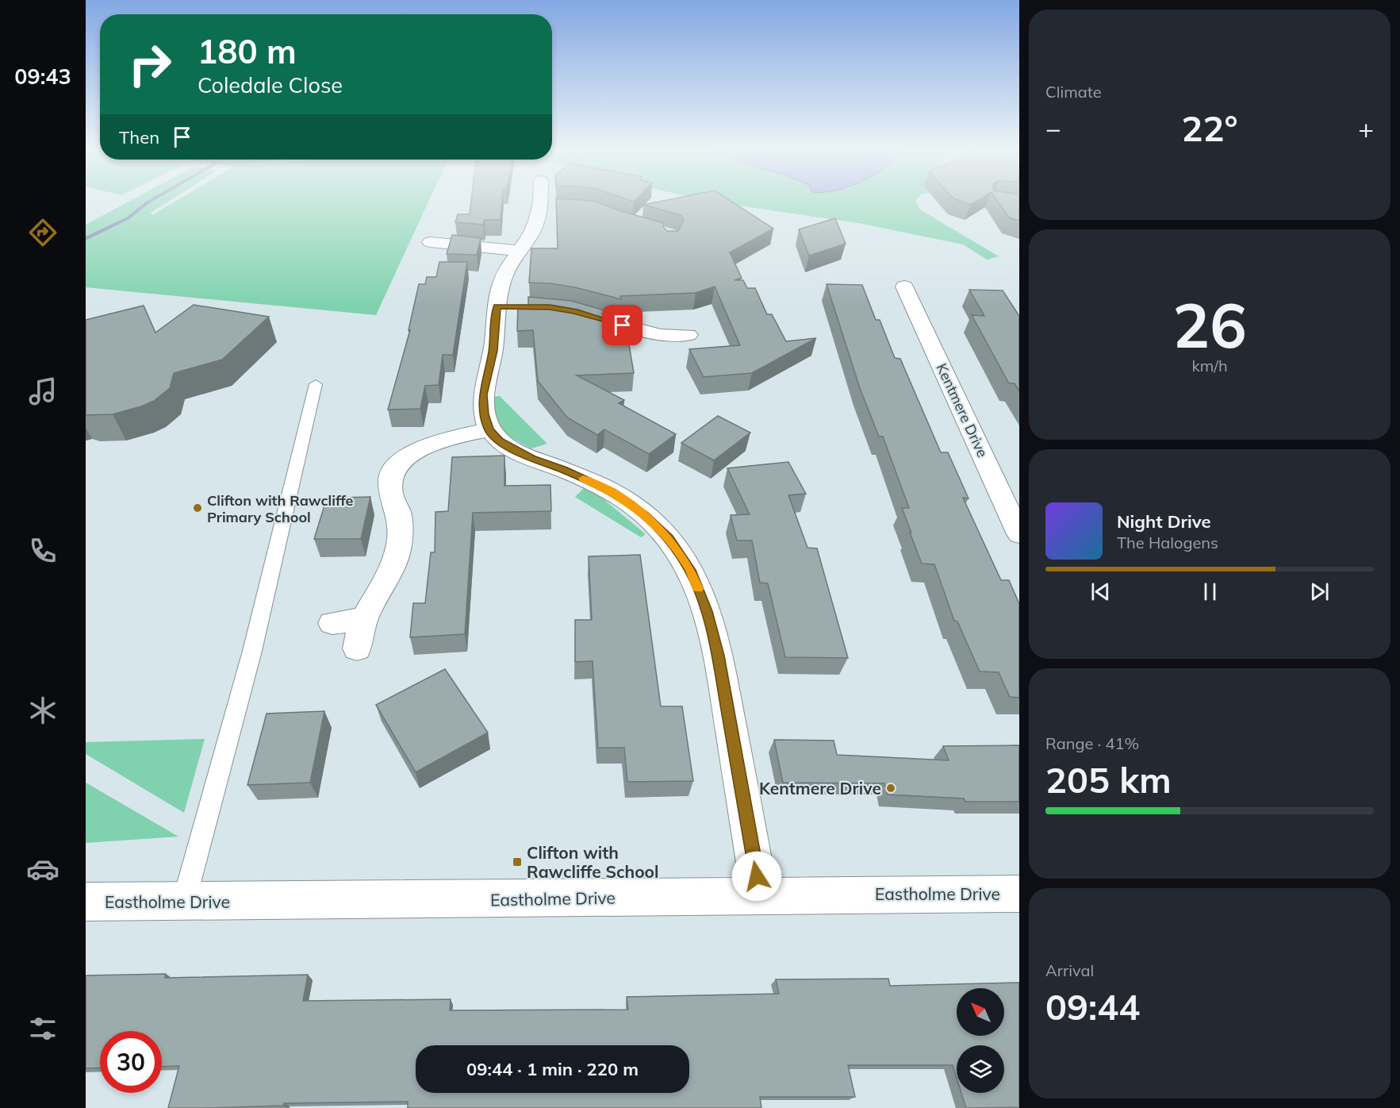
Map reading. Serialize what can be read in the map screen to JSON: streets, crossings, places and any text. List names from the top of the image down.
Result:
{
  "streets": {
    "street": ["Kentmere Drive", "Eastholme Drive"]
  },
  "places": {
    "other": ["Clifton with Rawcliffe Primary School", "Kentmere Drive"],
    "transit": ["Clifton with Rawcliffe School"]
  },
  "north": "top left",
  "page": {
    "tabs": "09:43",
    "tile": [
      "Climate",
      ["26", "km/h"],
      ["Range · 41%", "205 km"],
      ["Arrival", "09:44"]
    ],
    "turn": ["180 m", "Coledale Close"],
    "heat": ["−", "22°", "+"],
    "then": "Then",
    "song": ["Night Drive", "The Halogens"],
    "limit": "30",
    "trip": "09:44 · 1 min · 220 m"
  }
}
